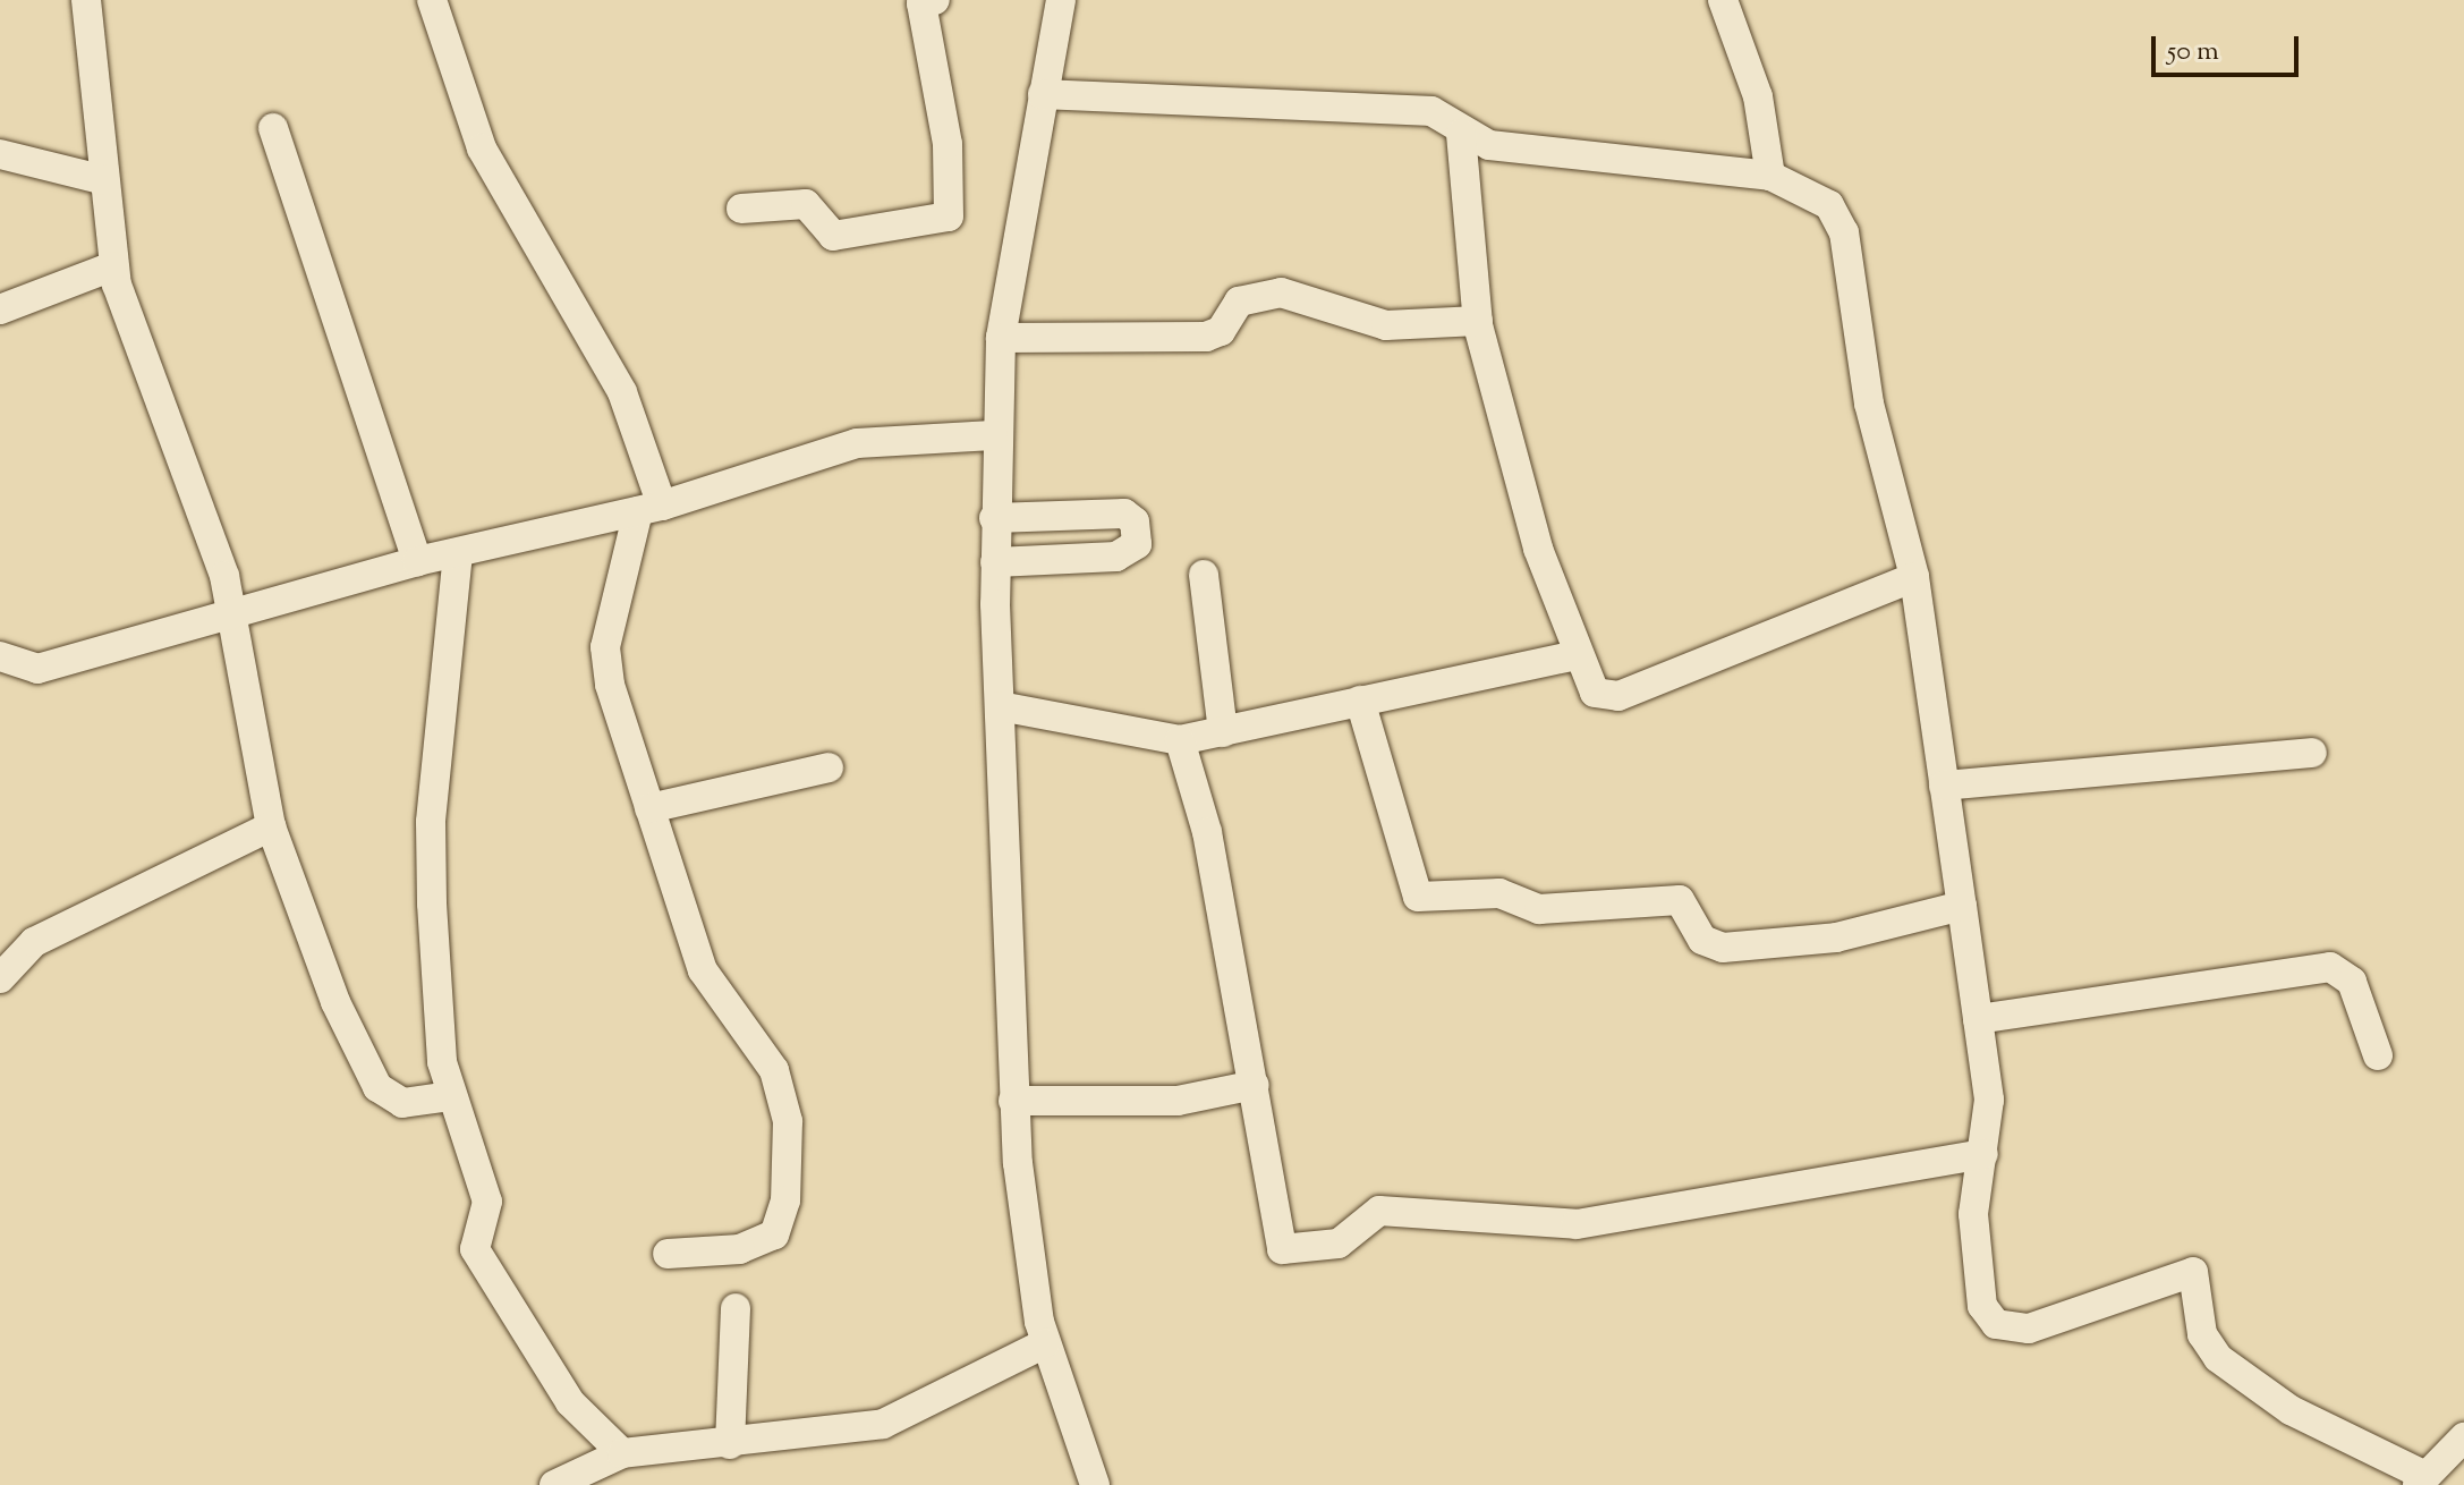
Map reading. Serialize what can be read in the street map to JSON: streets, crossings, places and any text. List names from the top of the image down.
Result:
{
  "scale_bar": "50 m"
}
